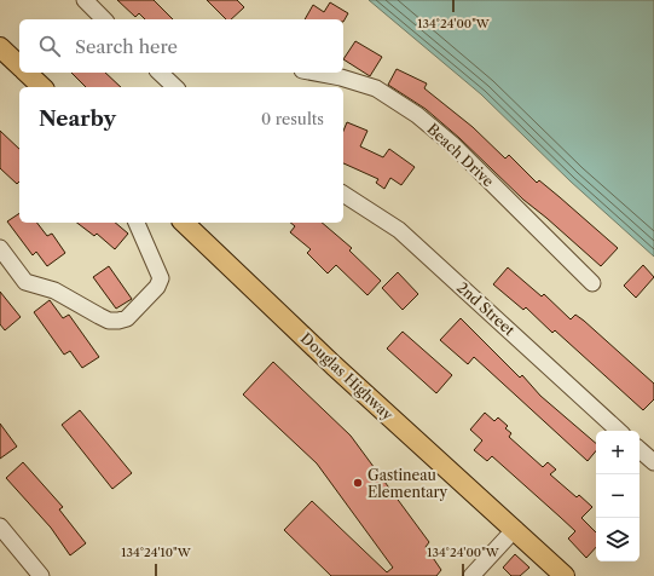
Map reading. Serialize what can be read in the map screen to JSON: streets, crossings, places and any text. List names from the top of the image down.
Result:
{
  "streets": {
    "main road": ["Douglas Highway"],
    "street": ["Beach Drive", "2nd Street"]
  },
  "places": ["Gastineau Elementary"],
  "page": {
    "search": "Search here",
    "heading": ["Nearby", "0 results"],
    "map_buttons": ["+", "−"]
  },
  "coordinates": ["134°24'00\"W", "134°24'10\"W"]
}
